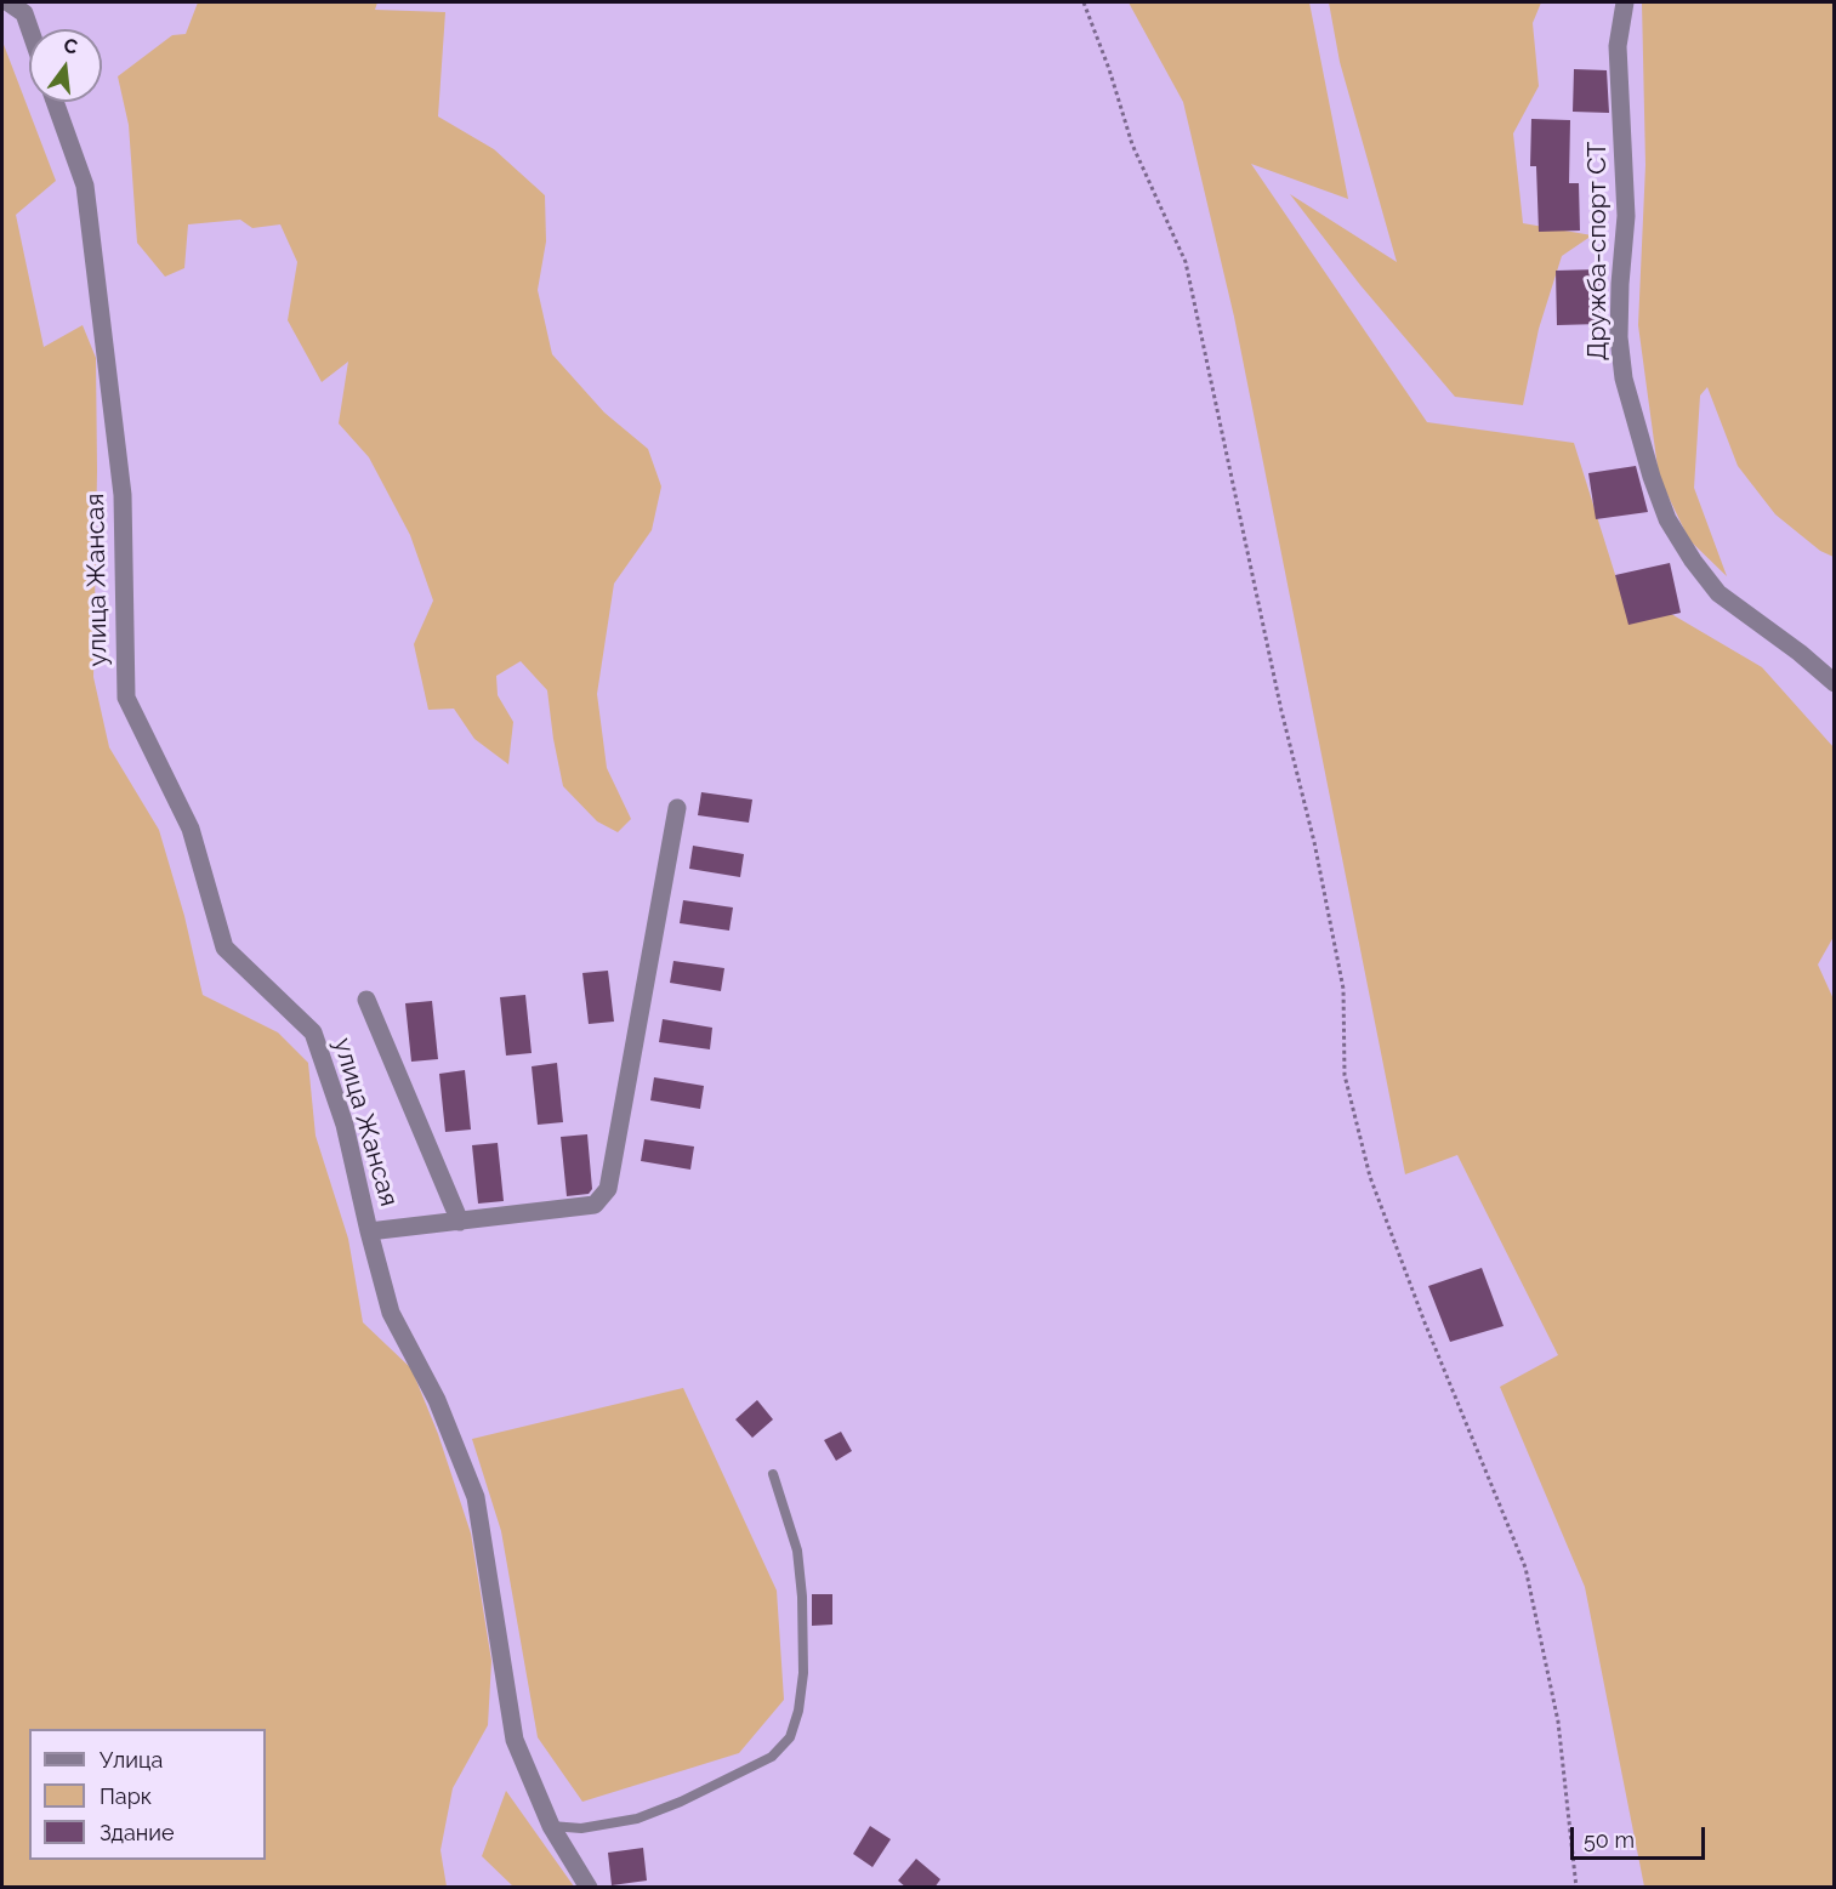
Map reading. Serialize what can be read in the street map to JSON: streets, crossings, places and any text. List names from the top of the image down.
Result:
{
  "streets": {
    "street": ["Дружба-спорт СТ", "улица Жансая"]
  },
  "legend": ["Улица", "Парк", "Здание"],
  "scale_bar": "50 m",
  "north": "top"
}
